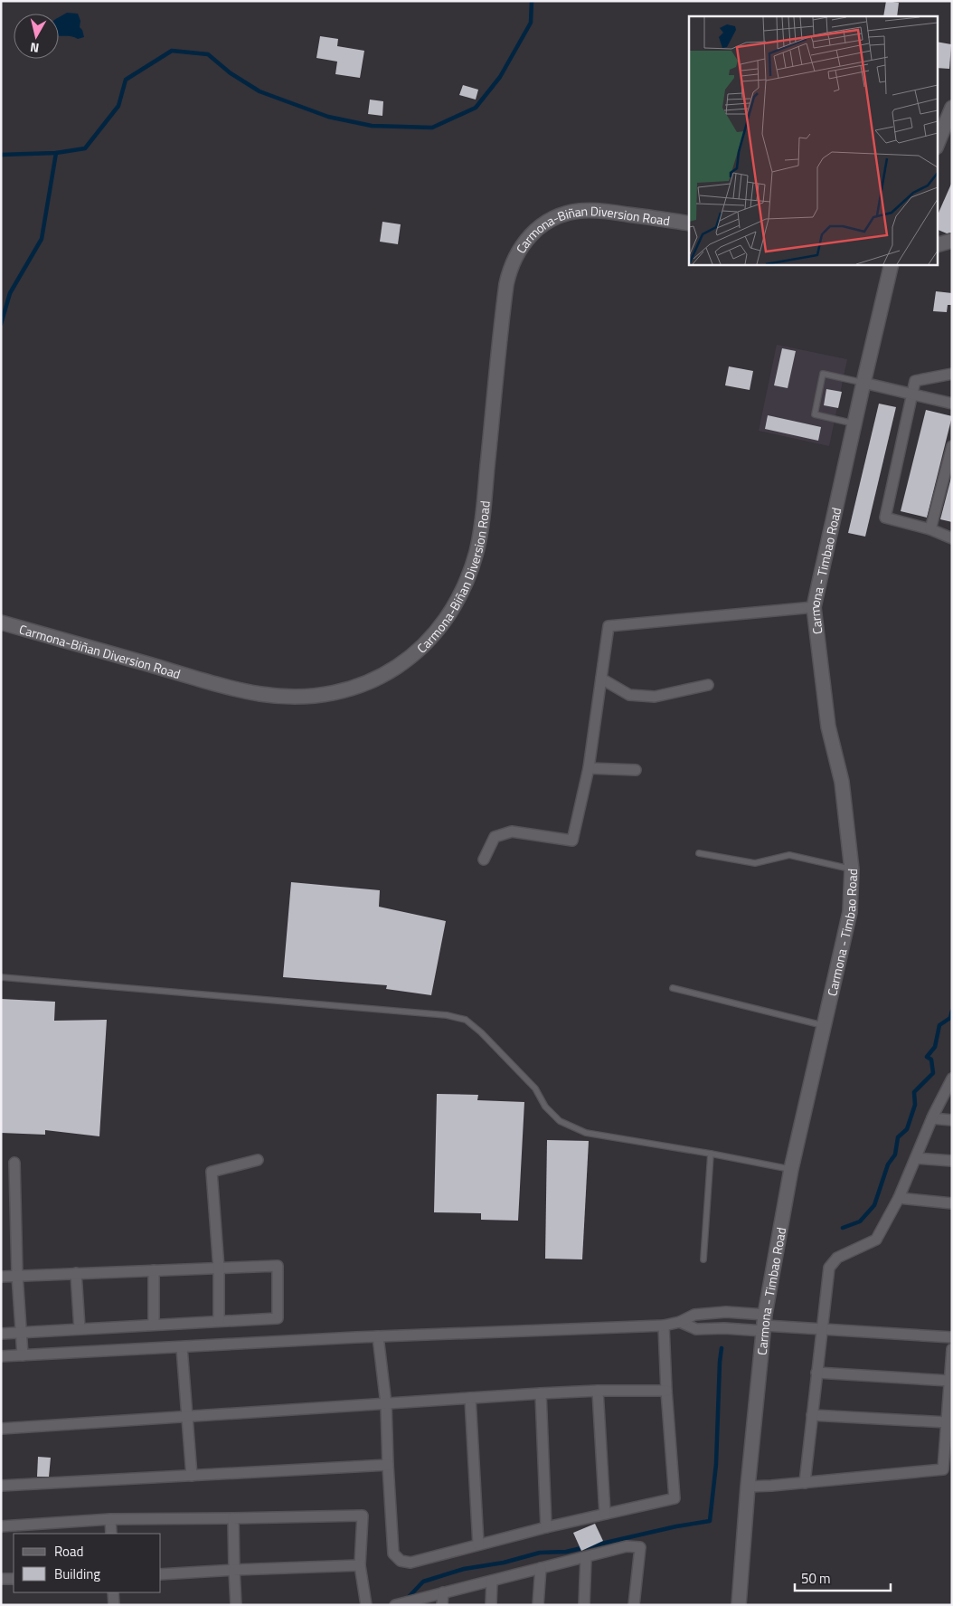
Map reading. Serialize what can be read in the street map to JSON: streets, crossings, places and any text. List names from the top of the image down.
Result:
{
  "streets": {
    "main road": ["Carmona-Biñan Diversion Road", "Carmona - Timbao Road"]
  },
  "legend": ["Road", "Building"],
  "scale_bar": "50 m",
  "north": "bottom"
}
